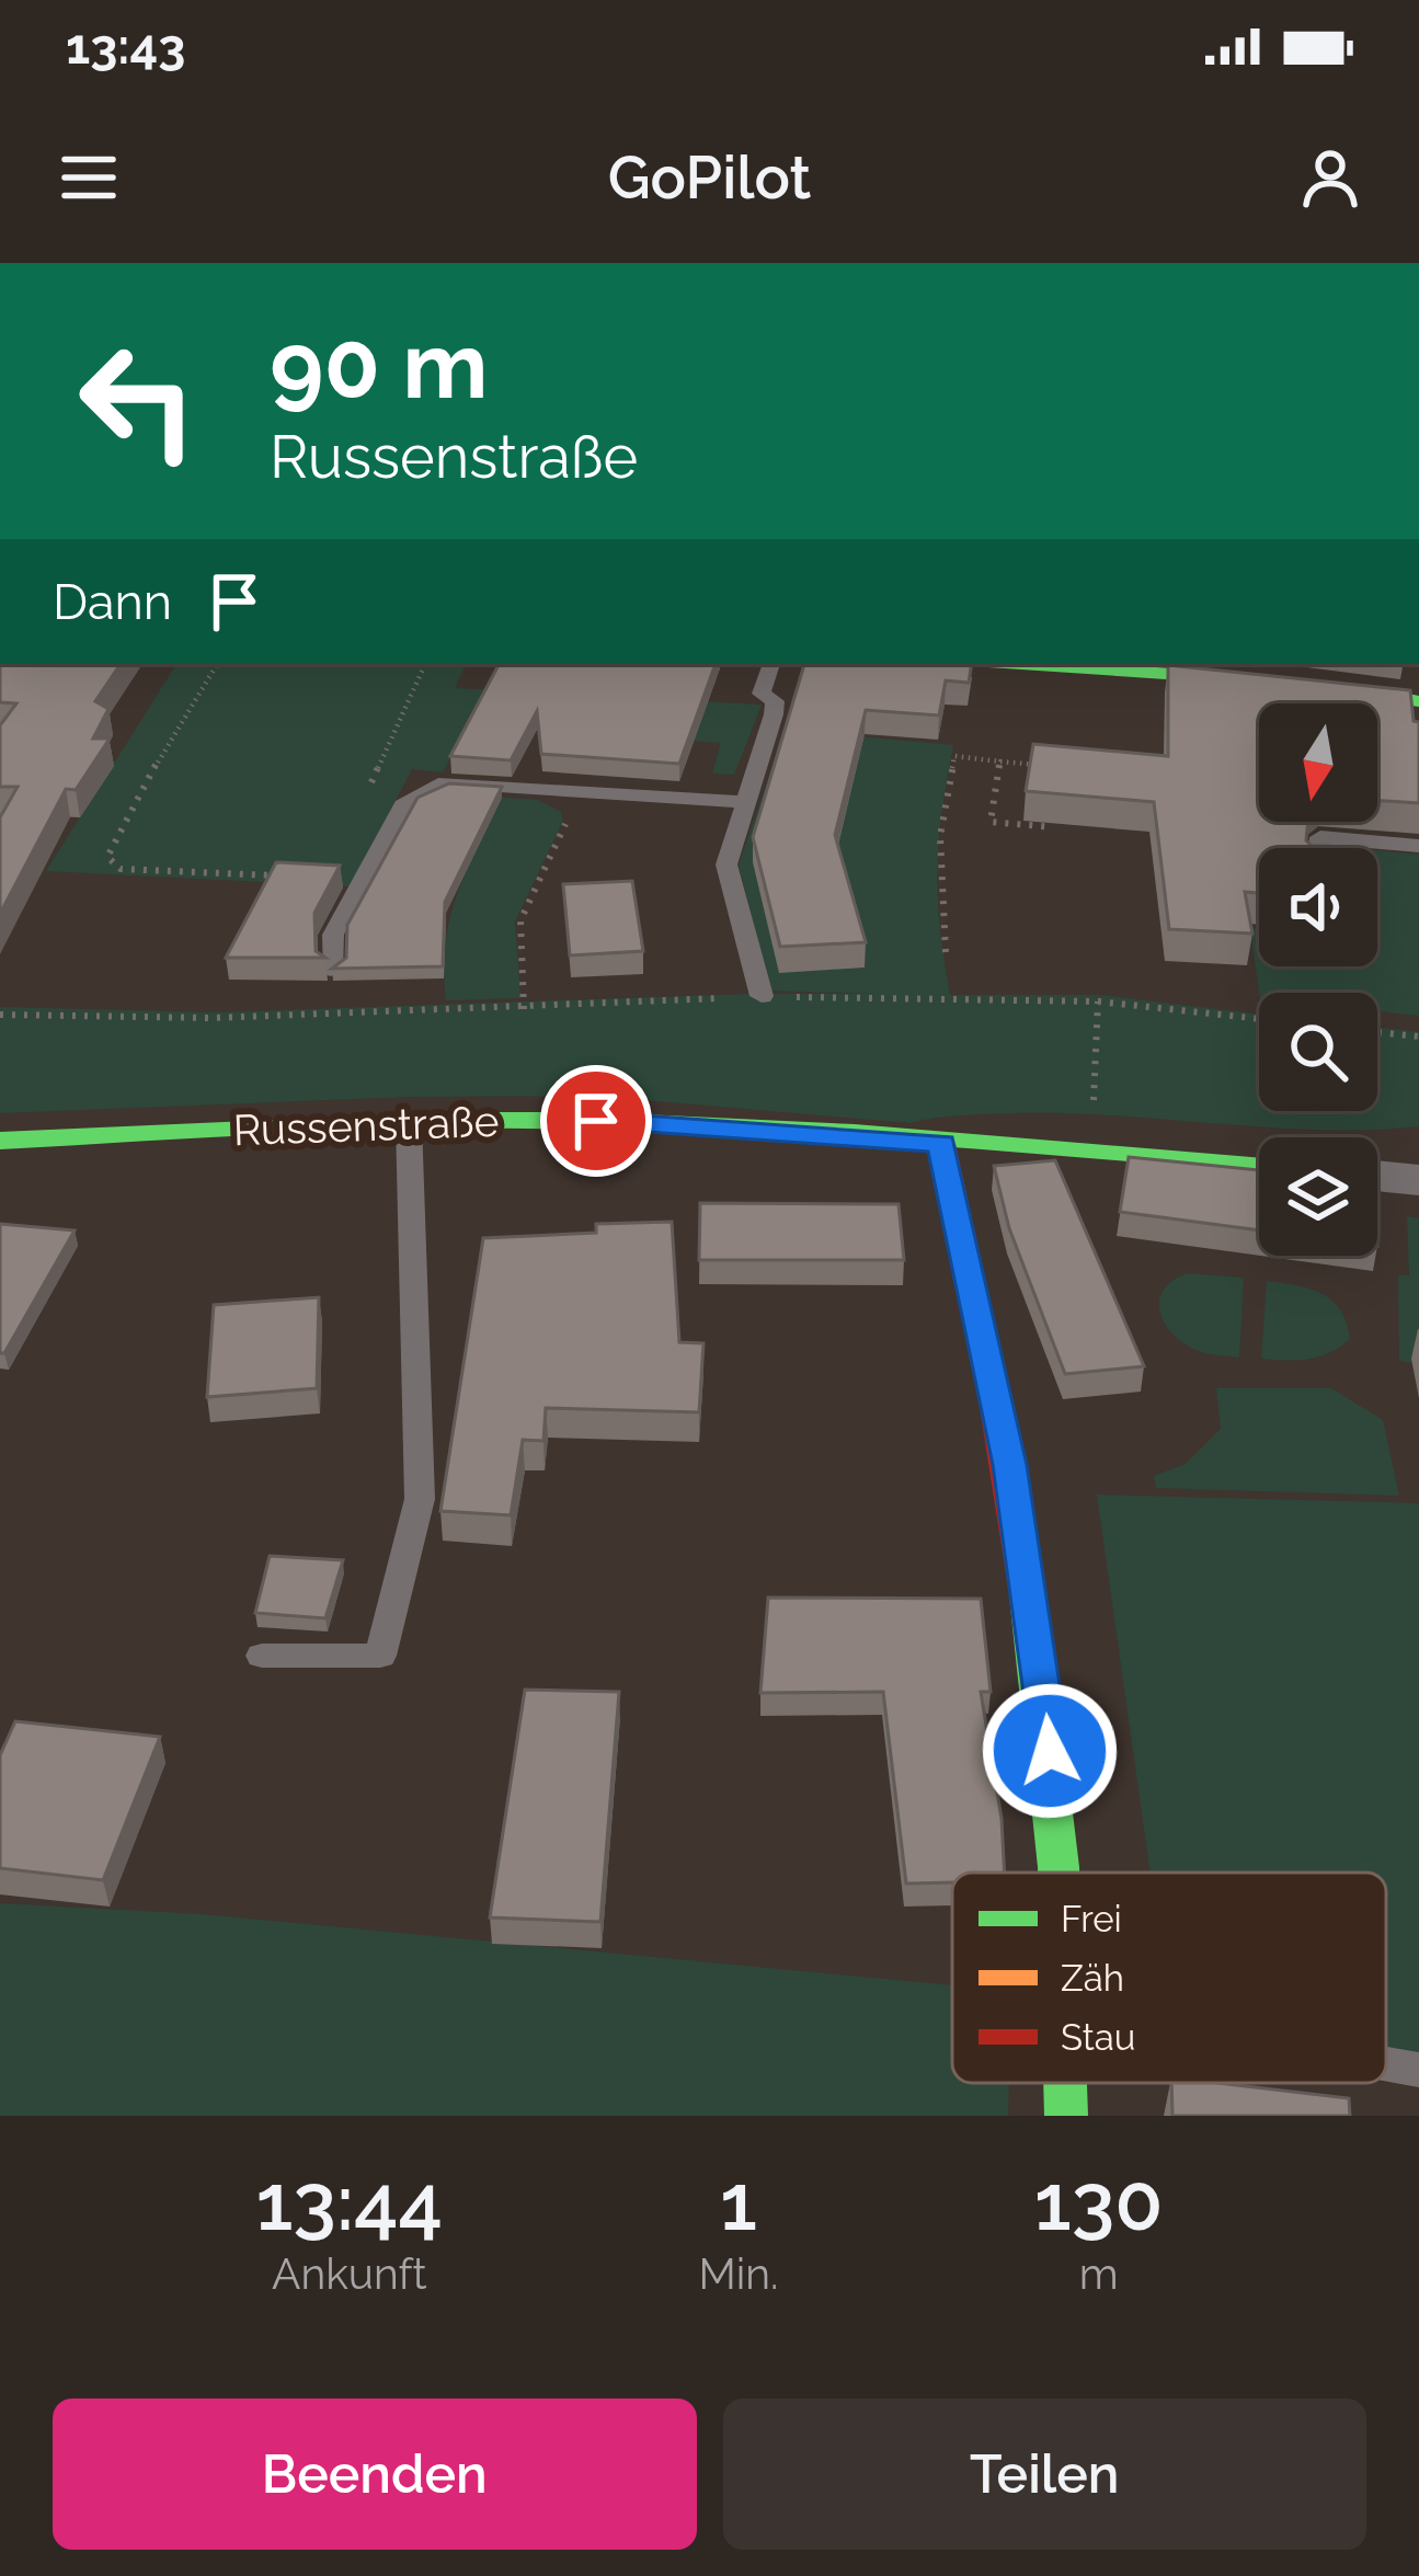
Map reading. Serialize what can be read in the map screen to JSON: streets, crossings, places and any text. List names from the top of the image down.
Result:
{
  "streets": {
    "street": ["Russenstraße"]
  },
  "legend": ["Frei", "Zäh", "Stau"],
  "north": "bottom",
  "page": {
    "status": "13:43",
    "header": "GoPilot",
    "turn": ["90 m", "Russenstraße"],
    "then": "Dann",
    "eta": [
      "13:44",
      "Ankunft",
      "1",
      "Min.",
      "130",
      "m"
    ],
    "buttons": ["Beenden", "Teilen"]
  }
}
